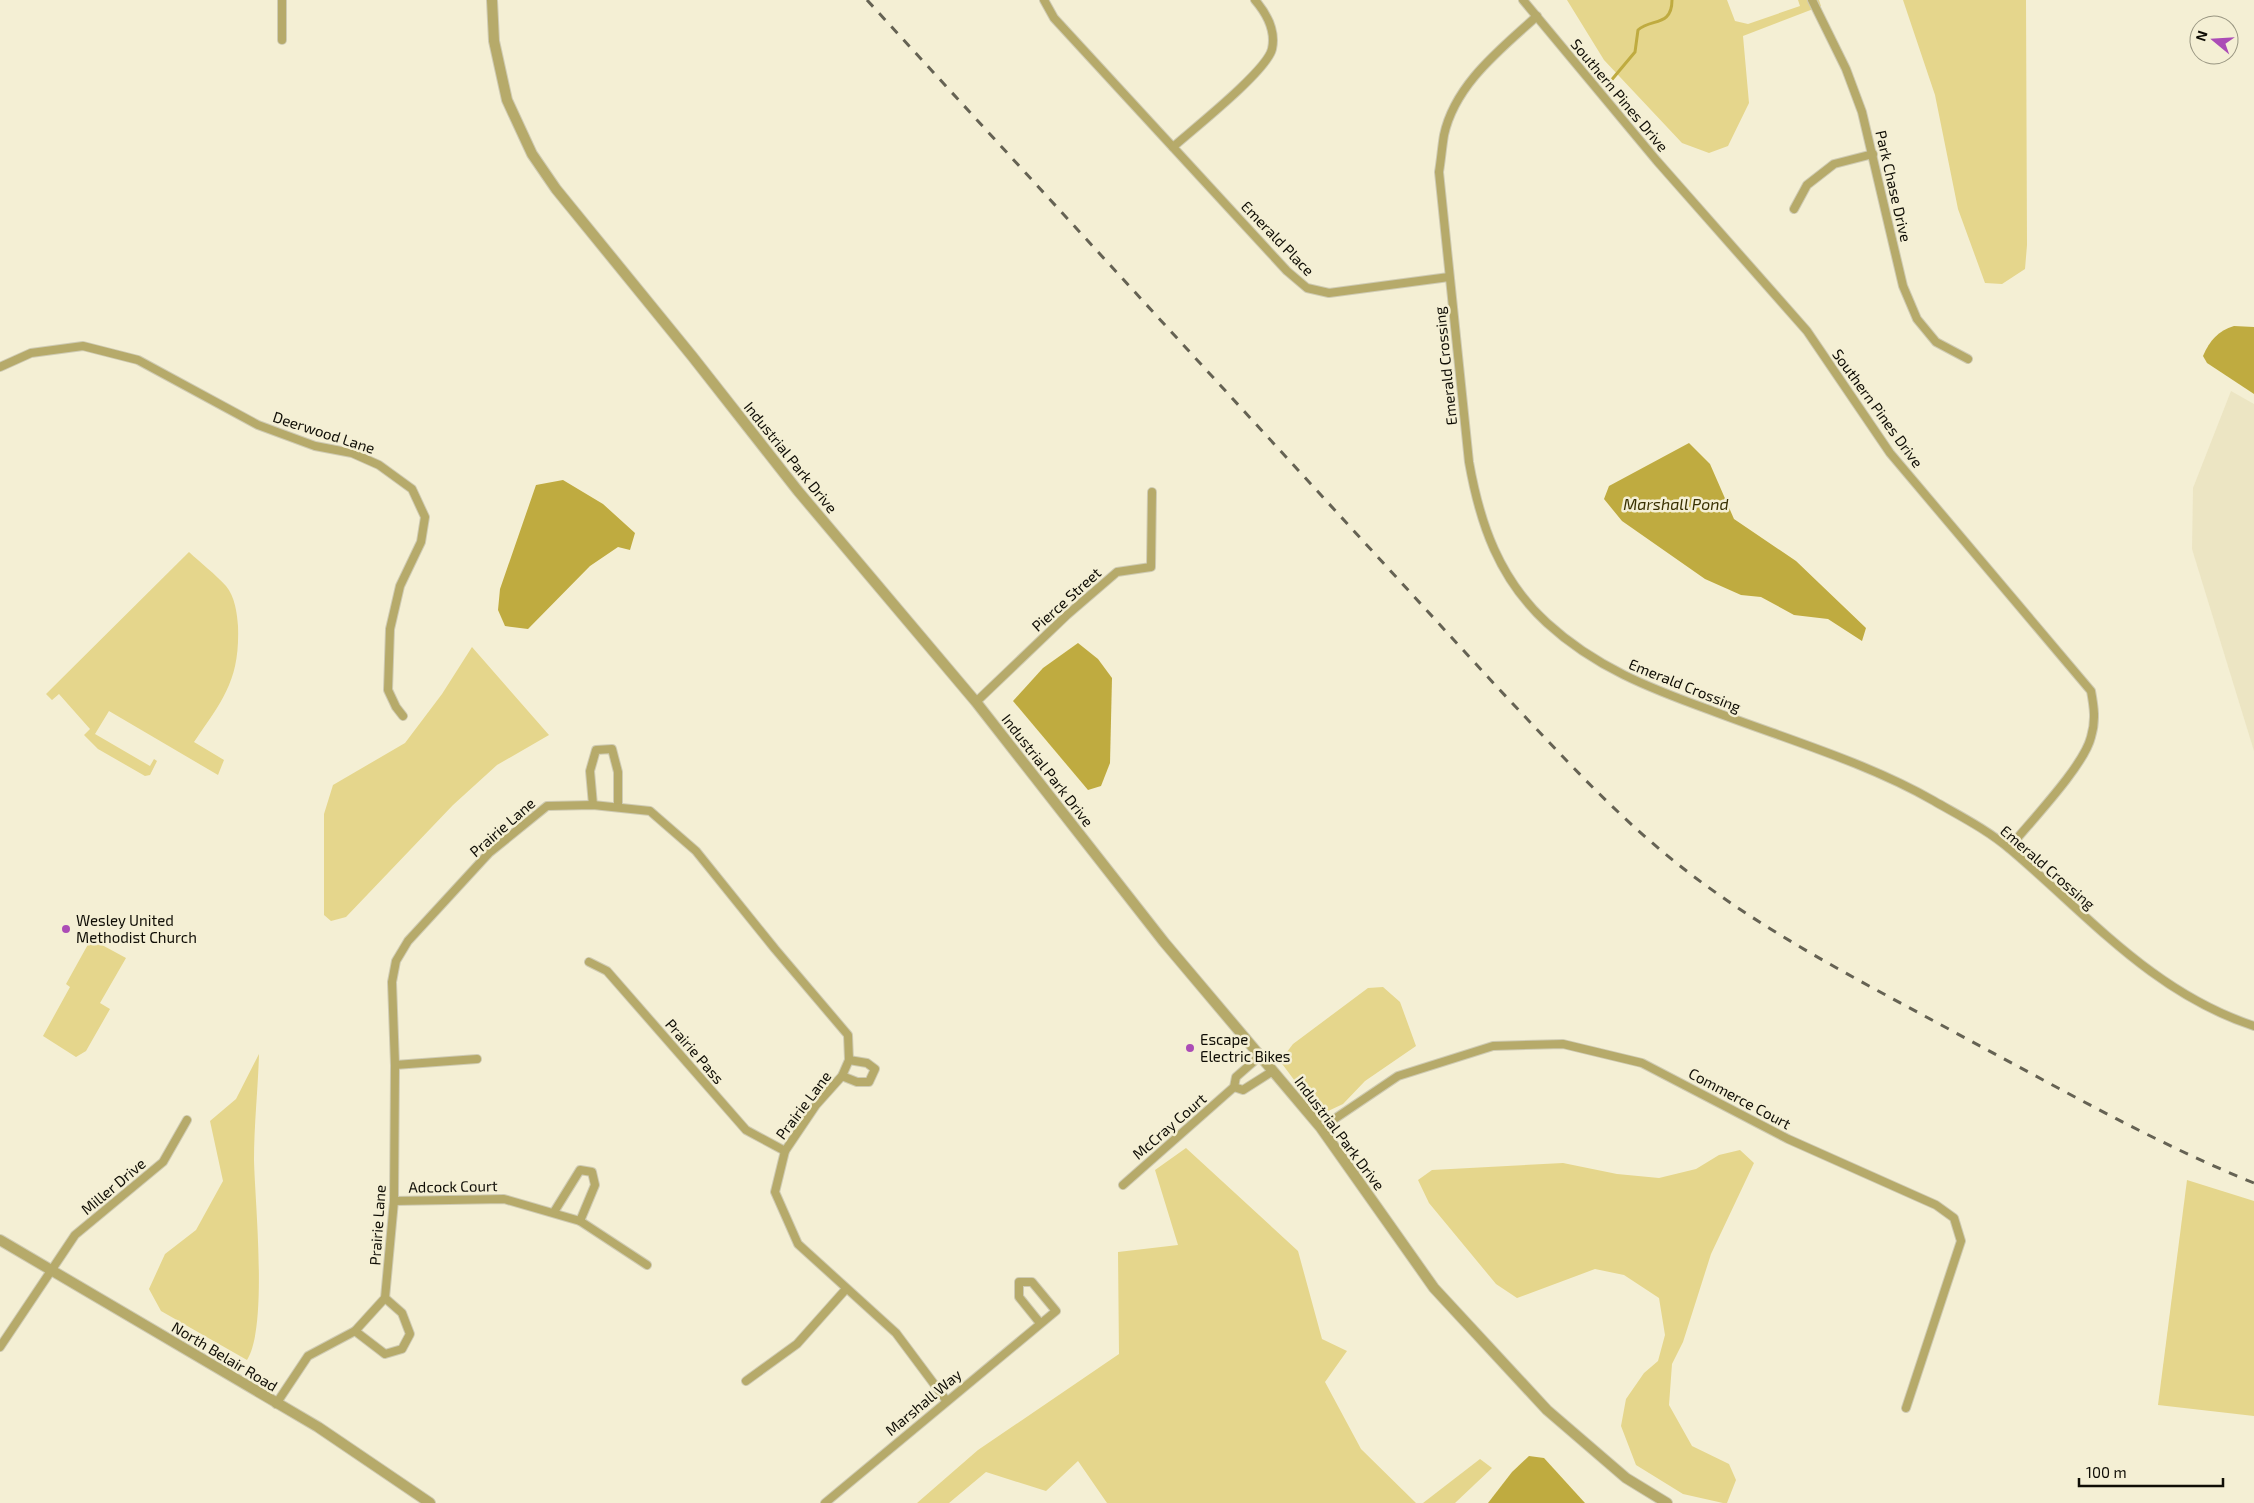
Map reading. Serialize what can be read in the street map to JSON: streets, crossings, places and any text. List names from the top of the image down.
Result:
{
  "streets": {
    "street": [
      "Southern Pines Drive",
      "Park Chase Drive",
      "Emerald Place",
      "Emerald Crossing",
      "Deerwood Lane",
      "Industrial Park Drive",
      "Pierce Street",
      "Prairie Lane",
      "Prairie Pass",
      "Commerce Court",
      "McCray Court",
      "Miller Drive",
      "Adcock Court",
      "North Belair Road",
      "Marshall Way"
    ]
  },
  "crossings": [
    ["Southern Pines Drive", "Emerald Crossing"],
    ["Emerald Place", "Emerald Crossing"],
    ["Industrial Park Drive", "Pierce Street"],
    ["Industrial Park Drive", "Commerce Court"],
    ["Industrial Park Drive", "McCray Court"],
    ["Prairie Lane", "Prairie Pass"],
    ["Prairie Lane", "Adcock Court"],
    ["Prairie Lane", "Marshall Way"],
    ["Miller Drive", "North Belair Road"]
  ],
  "water": ["Marshall Pond"],
  "places": ["Wesley United Methodist Church", "Escape Electric Bikes"],
  "scale_bar": "100 m",
  "north": "left"
}
